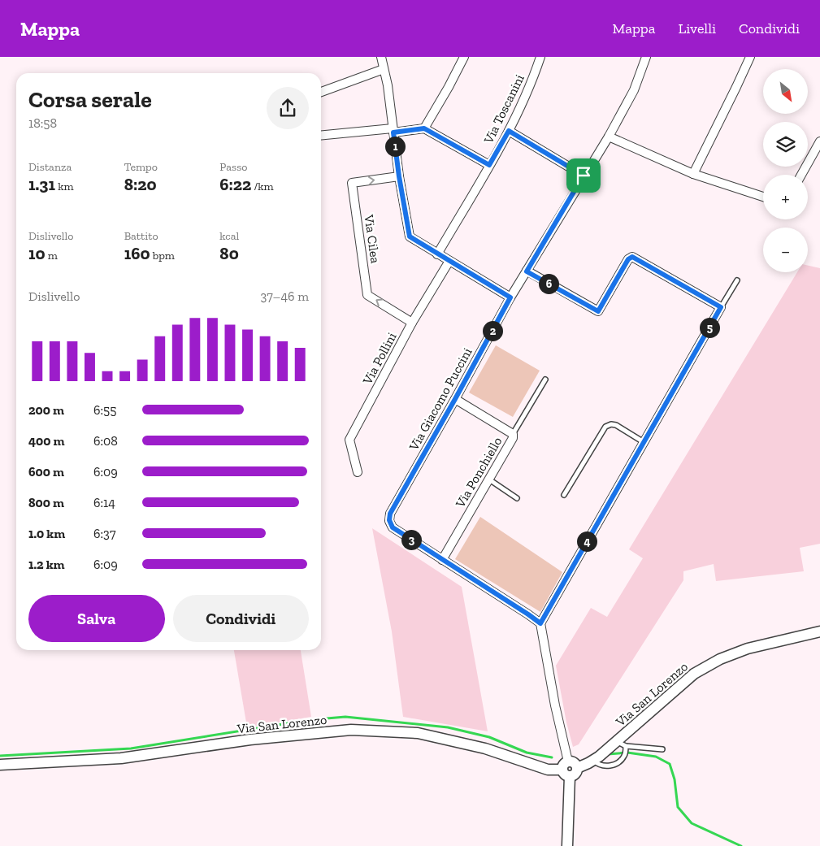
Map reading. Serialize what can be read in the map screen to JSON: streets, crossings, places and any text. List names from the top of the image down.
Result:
{
  "streets": {
    "street": [
      "Via Toscanini",
      "Via Cilea",
      "Via Pollini",
      "Via Giacomo Puccini",
      "Via Ponchiello",
      "Via San Lorenzo"
    ]
  },
  "crossings": [
    ["Via Cilea", "Via Pollini"],
    ["Via Giacomo Puccini", "Via Ponchiello"]
  ],
  "north": "bottom right",
  "page": {
    "header": "Mappa",
    "nav": ["Mappa", "Livelli", "Condividi"],
    "map_buttons": ["+", "−"],
    "heading": ["Corsa serale", "18:58"],
    "pins": [
      "1",
      "6",
      "5",
      "2",
      "3",
      "4"
    ],
    "stats": [
      ["Distanza", "1.31 km"],
      ["Tempo", "8:20"],
      ["Passo", "6:22 /km"],
      ["Dislivello", "10 m"],
      ["Battito", "160 bpm"],
      ["kcal", "80"]
    ],
    "chart": ["Dislivello", "37–46 m"],
    "list": [
      {
        "name": "200 m",
        "note": "6:55"
      },
      {
        "name": "400 m",
        "note": "6:08"
      },
      {
        "name": "600 m",
        "note": "6:09"
      },
      {
        "name": "800 m",
        "note": "6:14"
      },
      {
        "name": "1.0 km",
        "note": "6:37"
      },
      {
        "name": "1.2 km",
        "note": "6:09"
      }
    ],
    "buttons": ["Salva", "Condividi"]
  }
}
